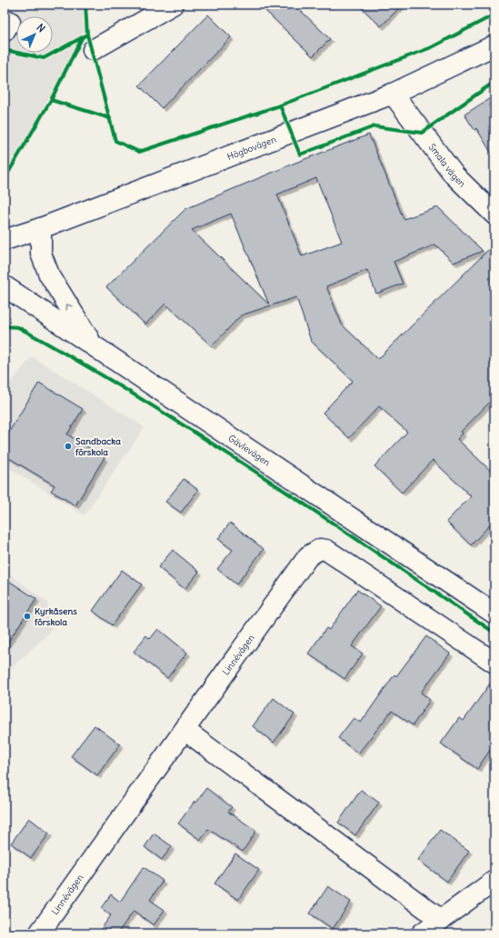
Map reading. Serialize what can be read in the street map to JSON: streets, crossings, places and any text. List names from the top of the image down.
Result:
{
  "streets": {
    "main road": [
      "Högbovägen",
      "Smala vägen",
      "Gävlevägen",
      "Linnévägen"
    ]
  },
  "crossings": [
    ["Högbovägen", "Smala vägen"]
  ],
  "places": ["Sandbacka förskola", "Kyrkåsens förskola"],
  "north": "top right"
}
